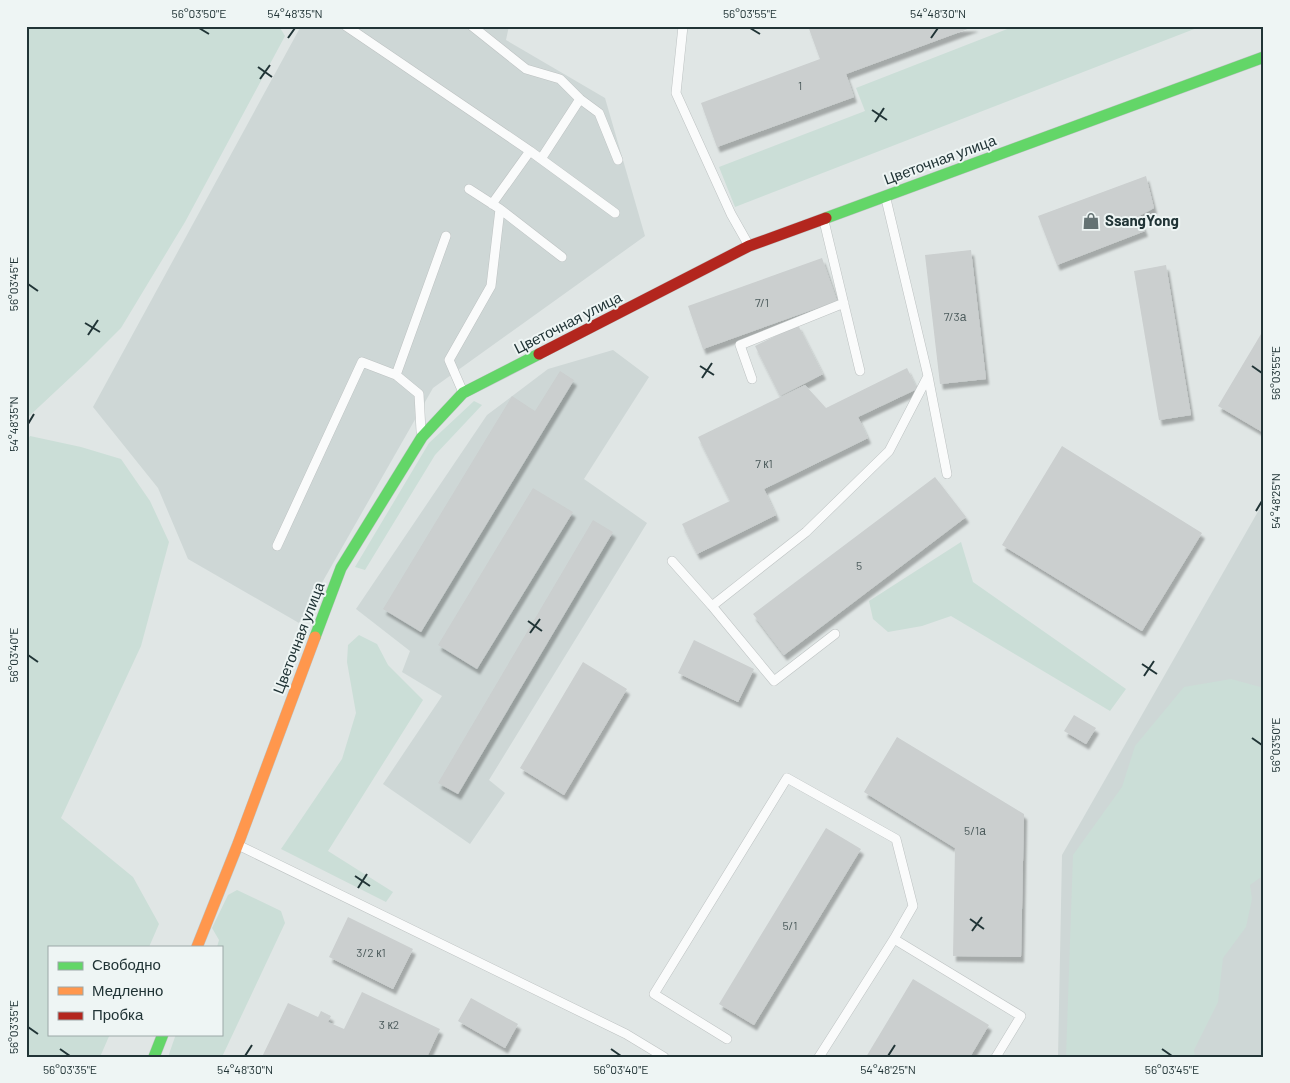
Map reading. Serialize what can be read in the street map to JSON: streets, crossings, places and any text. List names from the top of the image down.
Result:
{
  "streets": {
    "street": ["Цветочная улица"]
  },
  "places": {
    "shop": ["SsangYong"]
  },
  "house_numbers": [
    "1",
    "7/1",
    "7/3а",
    "7 к1",
    "5",
    "5/1а",
    "5/1",
    "3/2 к1",
    "3 к2"
  ],
  "legend": ["Свободно", "Медленно", "Пробка"],
  "coordinates": [
    "56°03'50\"E",
    "54°48'35\"N",
    "56°03'55\"E",
    "54°48'30\"N",
    "56°03'45\"E",
    "54°48'25\"N",
    "56°03'40\"E",
    "56°03'35\"E"
  ]
}
